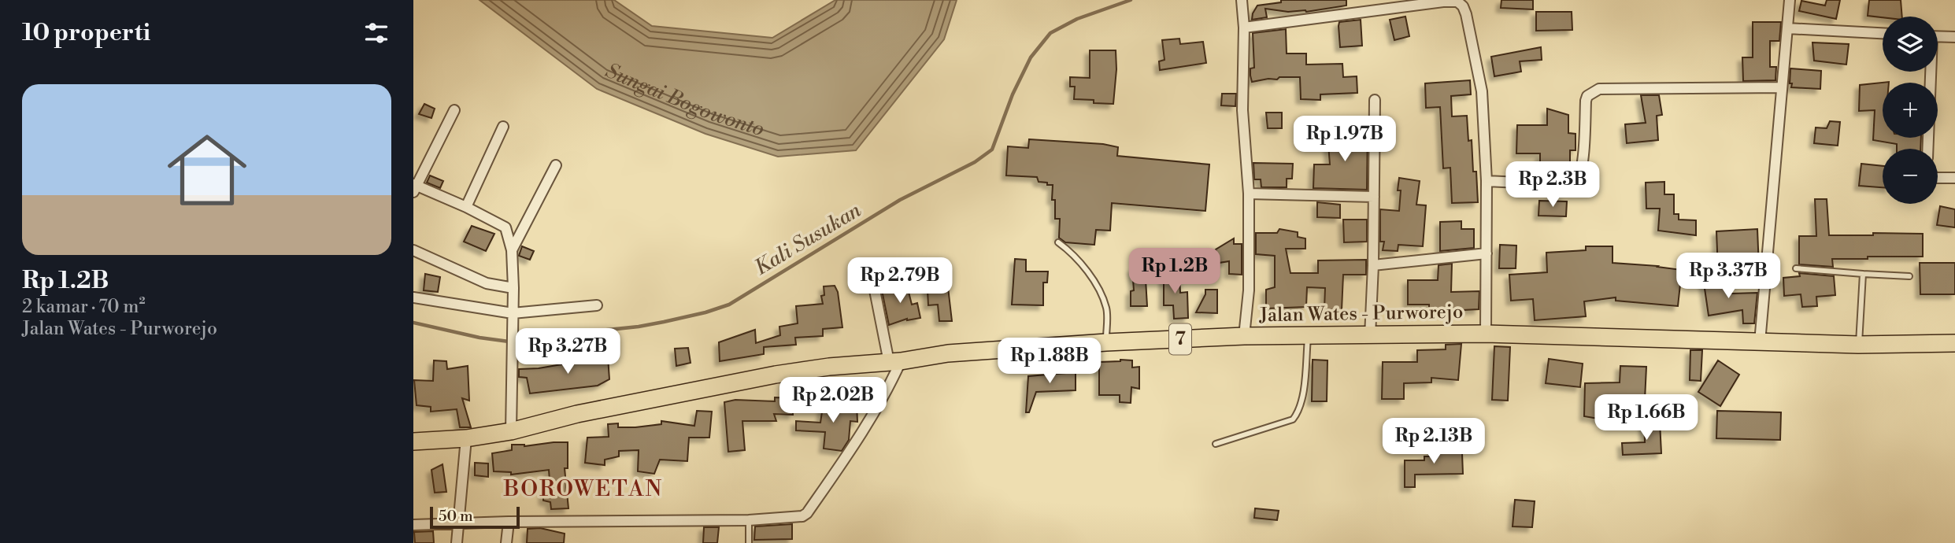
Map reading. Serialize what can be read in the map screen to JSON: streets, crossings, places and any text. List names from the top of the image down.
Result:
{
  "streets": {
    "highway": ["Jalan Wates - Purworejo", "7"]
  },
  "districts": ["BOROWETAN"],
  "water": ["Sungai Bogowonto", "Kali Susukan"],
  "scale_bar": "50 m",
  "page": {
    "heading": "10 properti",
    "map_buttons": ["+", "−"],
    "list": [
      {
        "name": "Rp 1.2B",
        "note": "2 kamar · 70 m² · Jalan Wates - Purworejo"
      }
    ],
    "price": [
      "Rp 1.97B",
      "Rp 2.3B",
      "Rp 1.2B",
      "Rp 3.37B",
      "Rp 2.79B",
      "Rp 3.27B",
      "Rp 1.88B",
      "Rp 2.02B",
      "Rp 1.66B",
      "Rp 2.13B"
    ],
    "scale": "50 m"
  }
}
